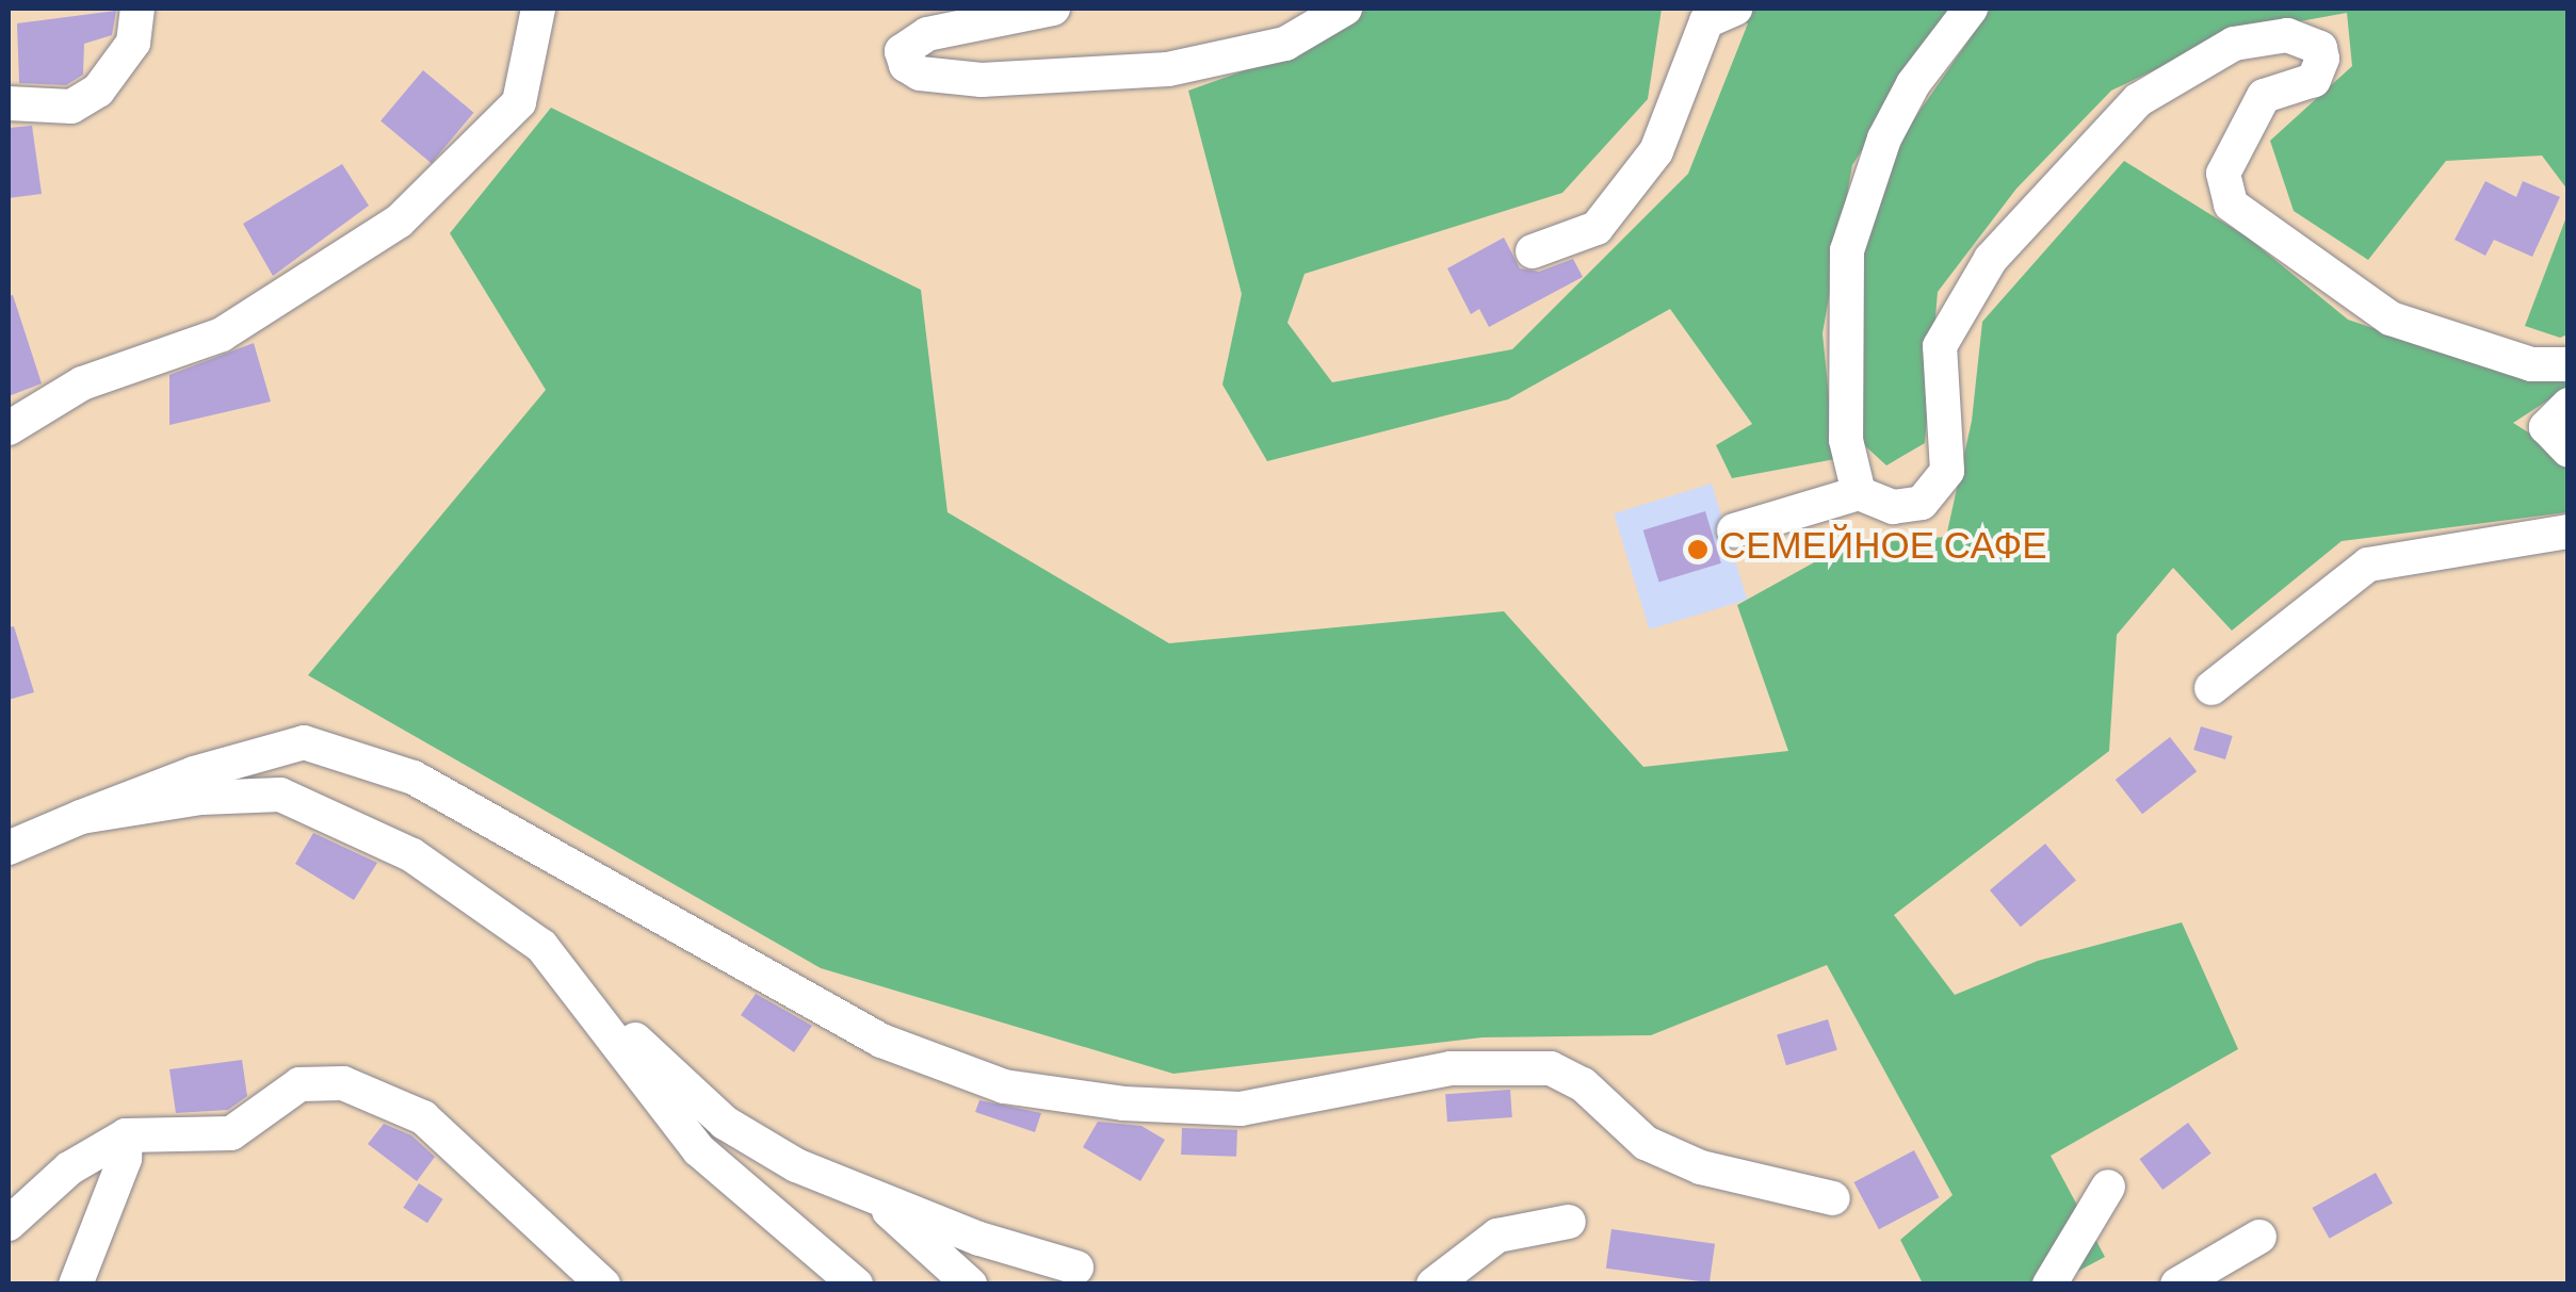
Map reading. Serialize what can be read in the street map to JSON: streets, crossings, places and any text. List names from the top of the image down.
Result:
{
  "places": ["СЕМЕЙНОЕ САФЕ"]
}
